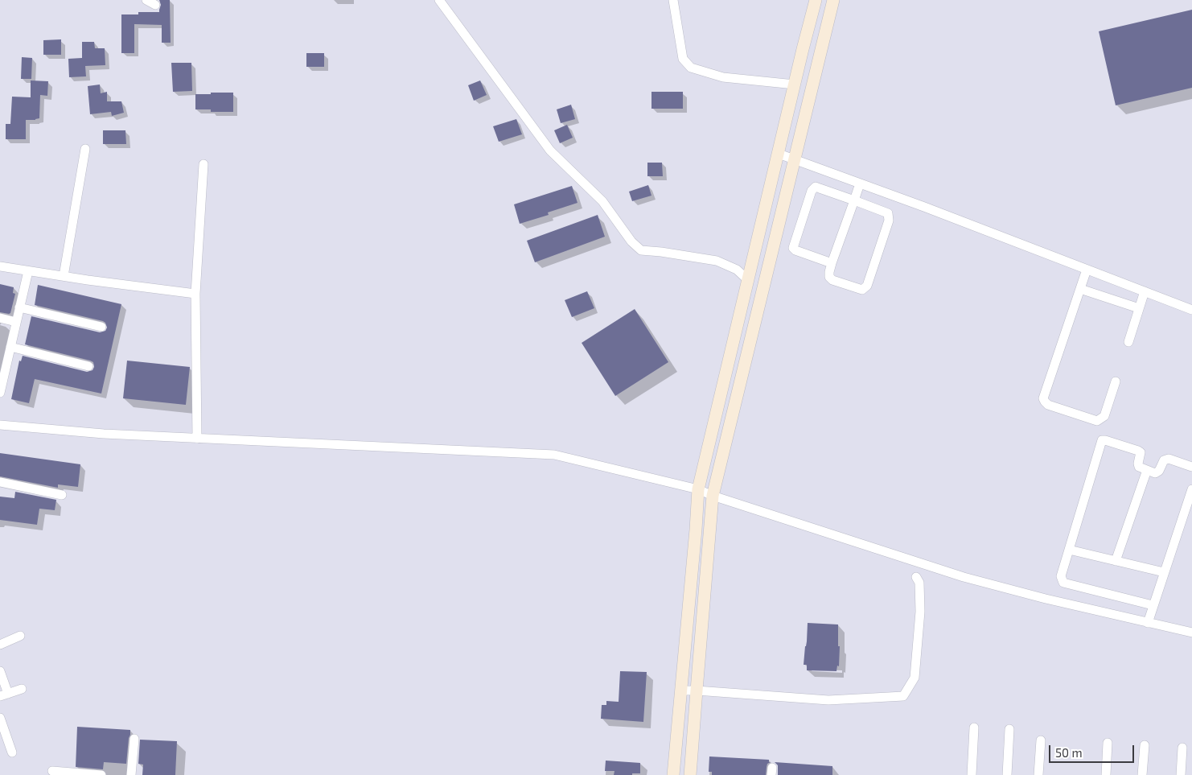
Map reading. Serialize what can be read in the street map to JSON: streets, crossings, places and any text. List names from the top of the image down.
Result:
{
  "scale_bar": "50 m"
}
